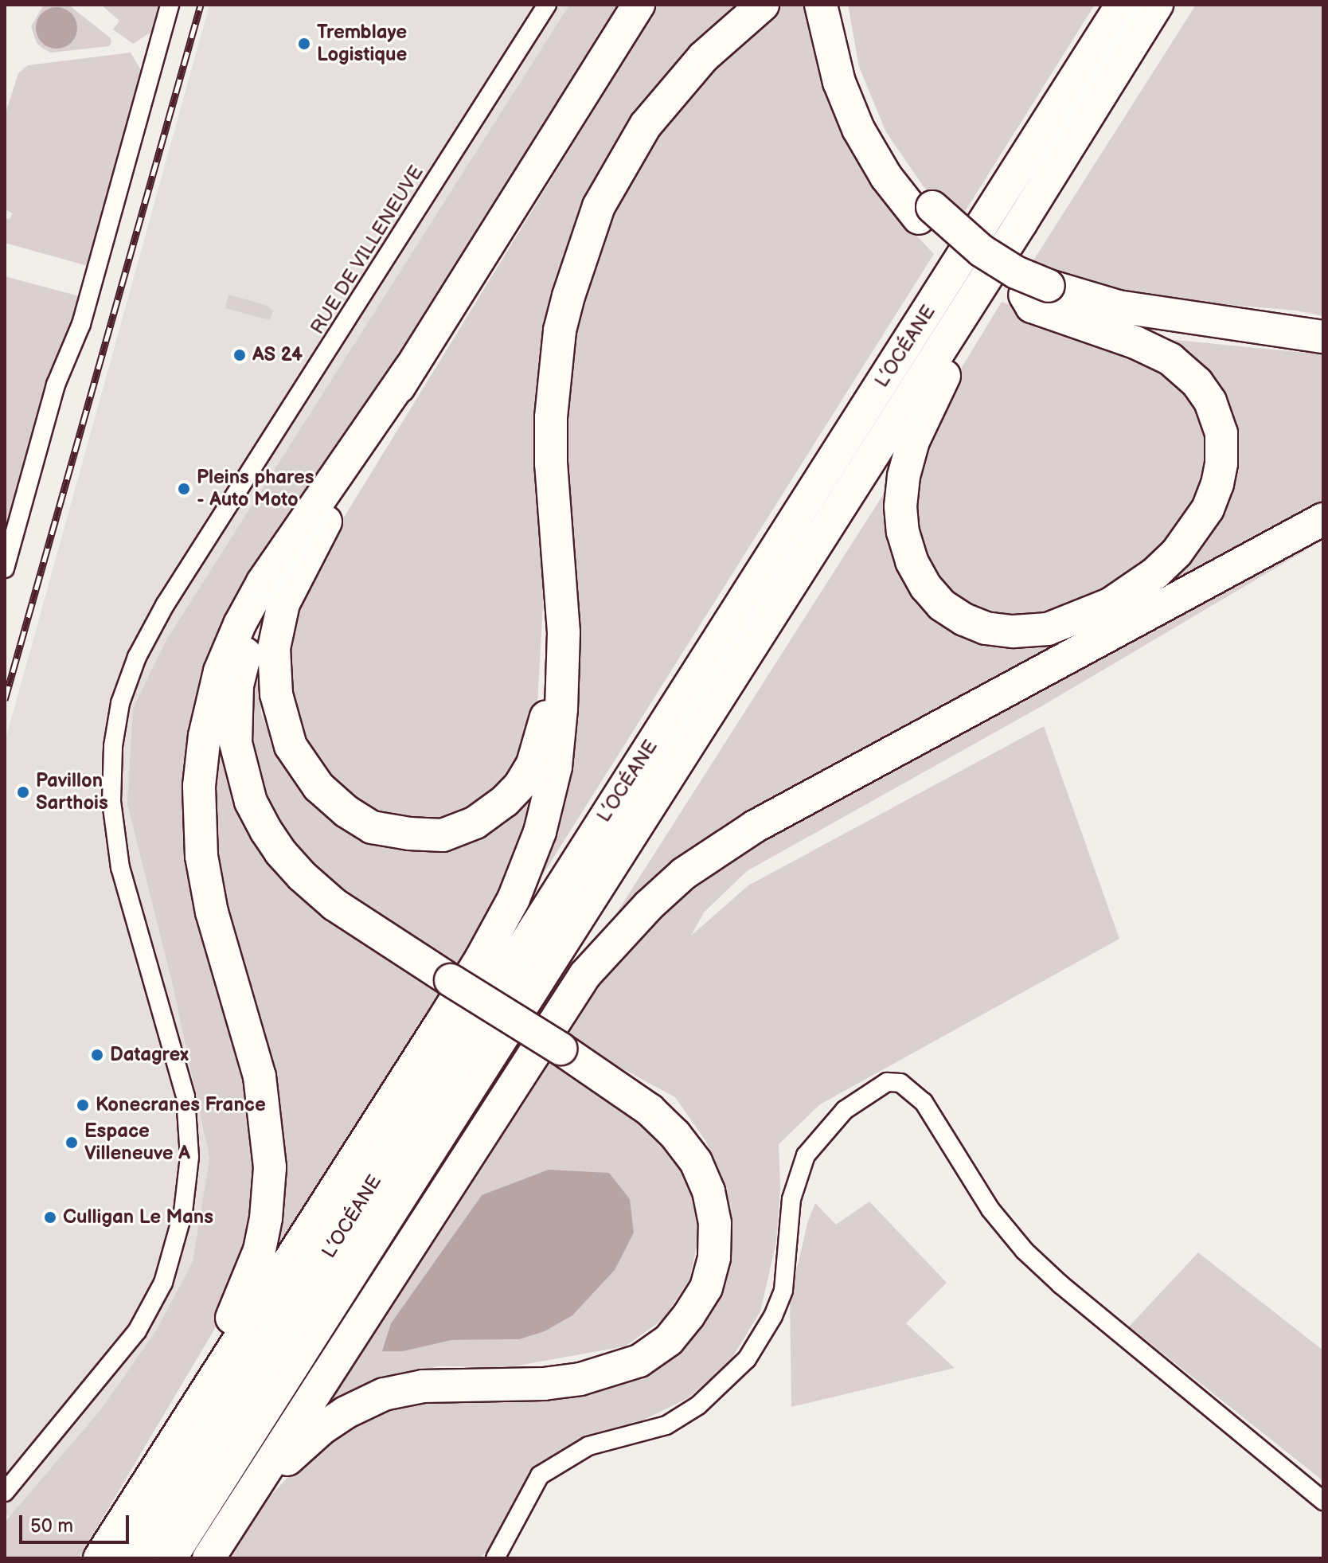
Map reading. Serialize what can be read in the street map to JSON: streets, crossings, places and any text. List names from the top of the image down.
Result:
{
  "streets": {
    "highway": ["L’OCÉANE"],
    "street": ["RUE DE VILLENEUVE"]
  },
  "places": [
    "Tremblaye Logistique",
    "AS 24",
    "Pleins phares - Auto Moto",
    "Pavillon Sarthois",
    "Datagrex",
    "Konecranes France",
    "Espace Villeneuve A",
    "Culligan Le Mans"
  ],
  "scale_bar": "50 m"
}
